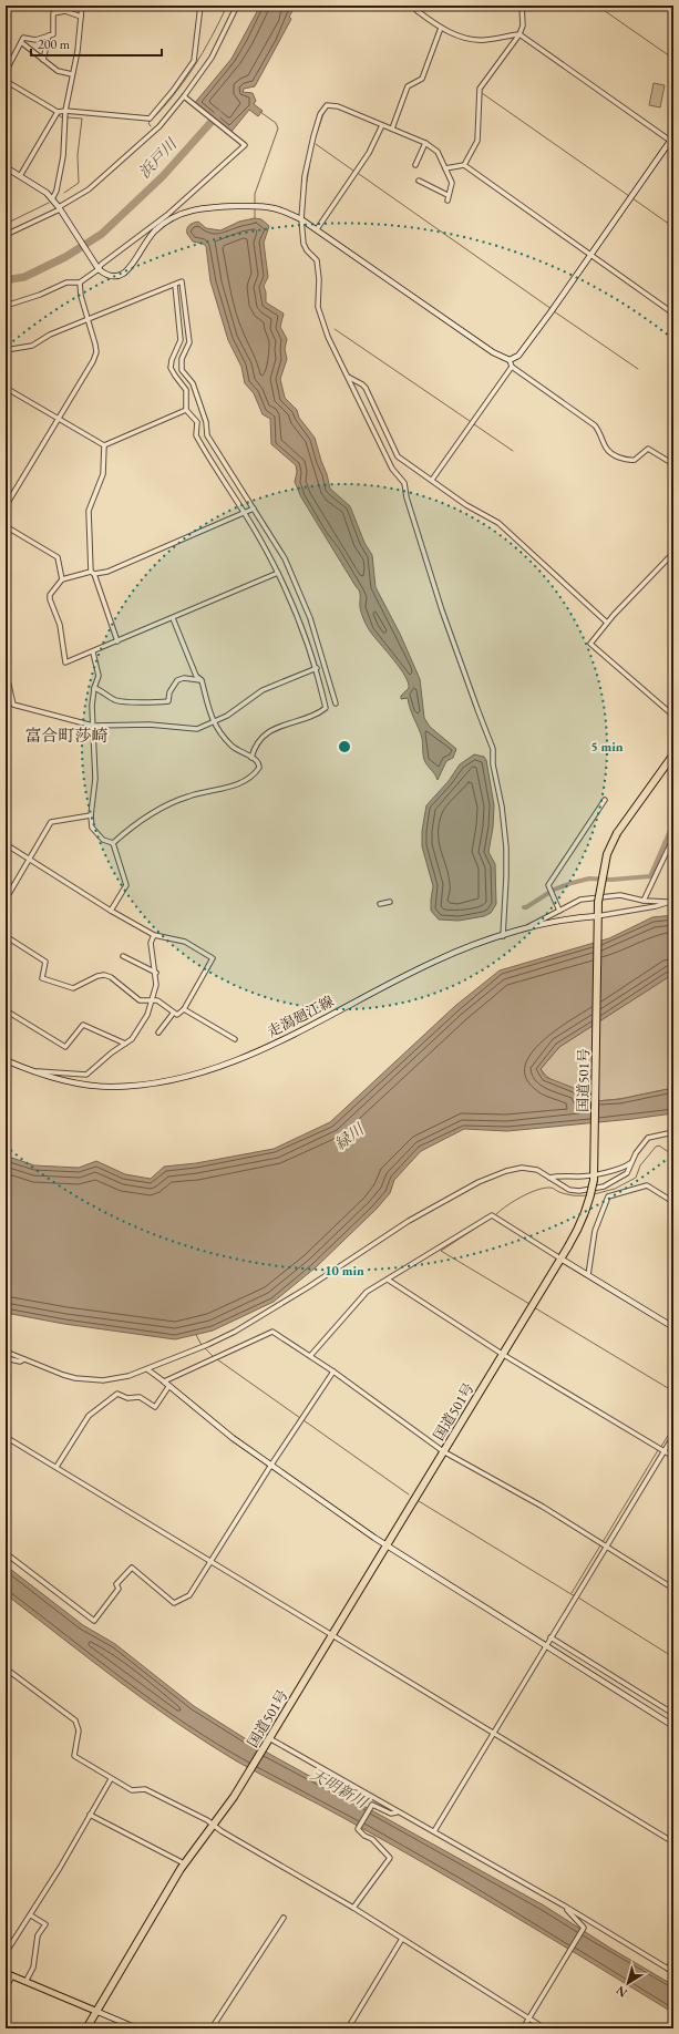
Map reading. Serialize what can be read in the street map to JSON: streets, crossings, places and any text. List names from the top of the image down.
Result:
{
  "streets": {
    "highway": ["国道501号"],
    "street": ["走潟廻江線"]
  },
  "crossings": [
    ["走潟廻江線", "国道501号"]
  ],
  "districts": ["富合町莎崎"],
  "water": ["浜戸川", "緑川", "天明新川"],
  "scale_bar": "200 m",
  "north": "bottom left",
  "rings": ["5 min", "10 min"]
}
